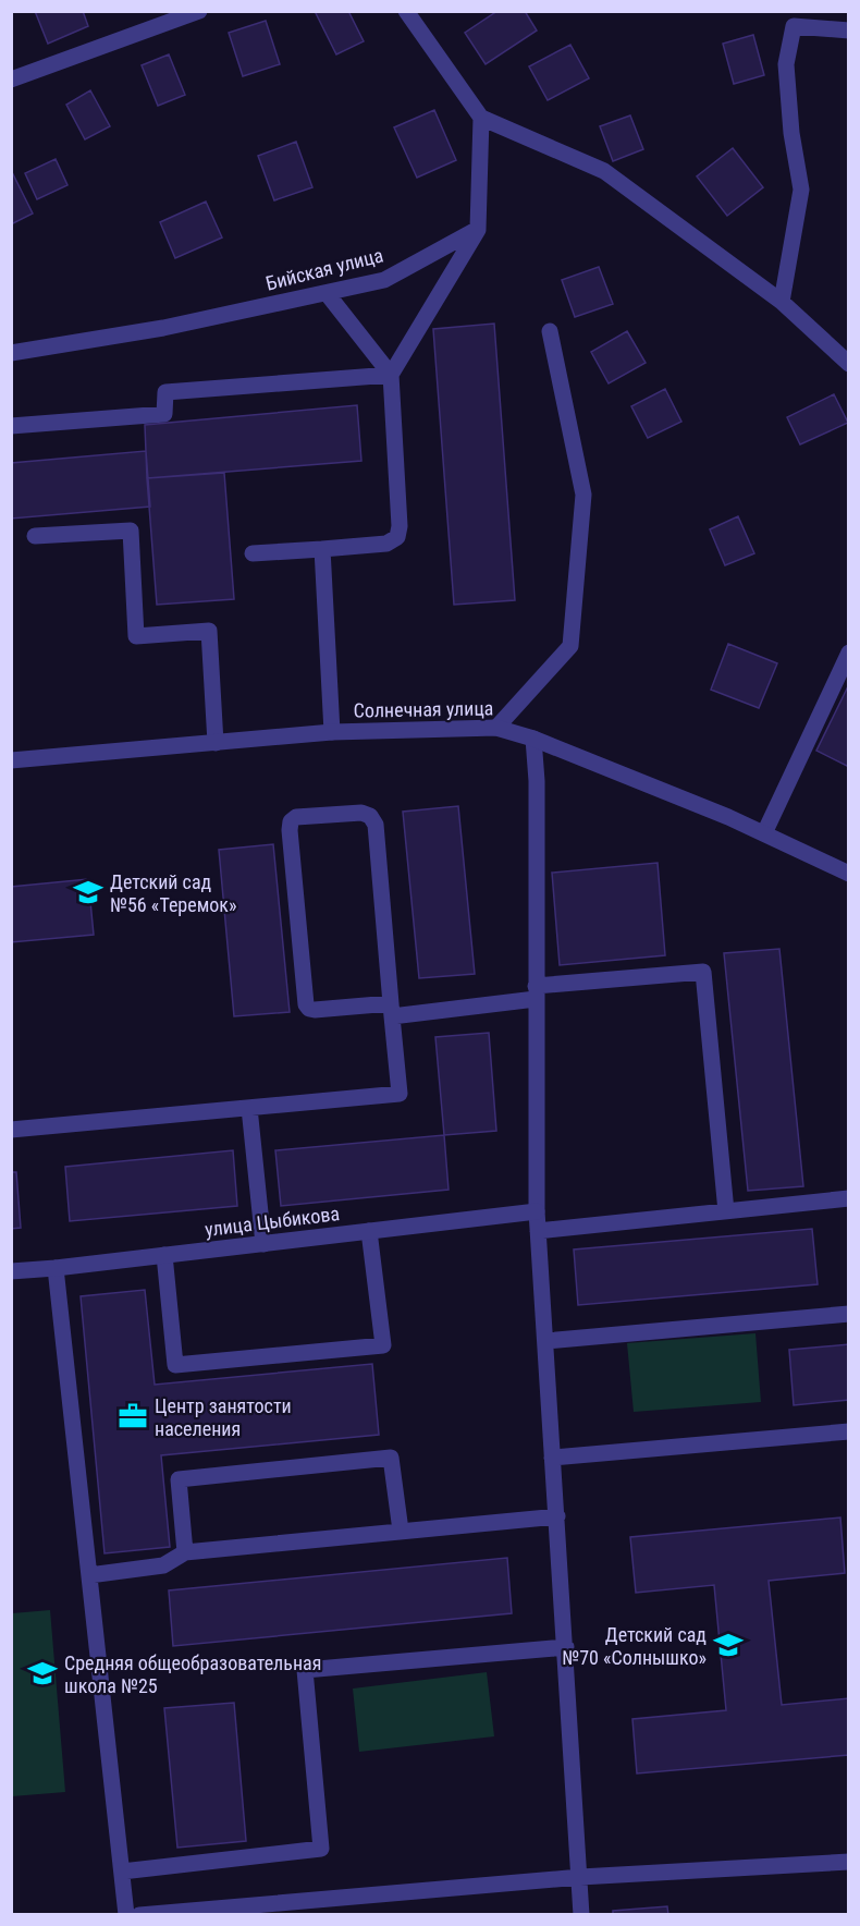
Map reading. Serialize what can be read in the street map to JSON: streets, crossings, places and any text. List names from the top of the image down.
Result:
{
  "streets": {
    "street": ["Бийская улица", "Солнечная улица", "улица Цыбикова"]
  },
  "places": {
    "school or university": ["Детский сад №56 «Теремок»", "Детский сад №70 «Солнышко»", "Средняя общеобразовательная школа №25"],
    "office": ["Центр занятости населения"]
  }
}
